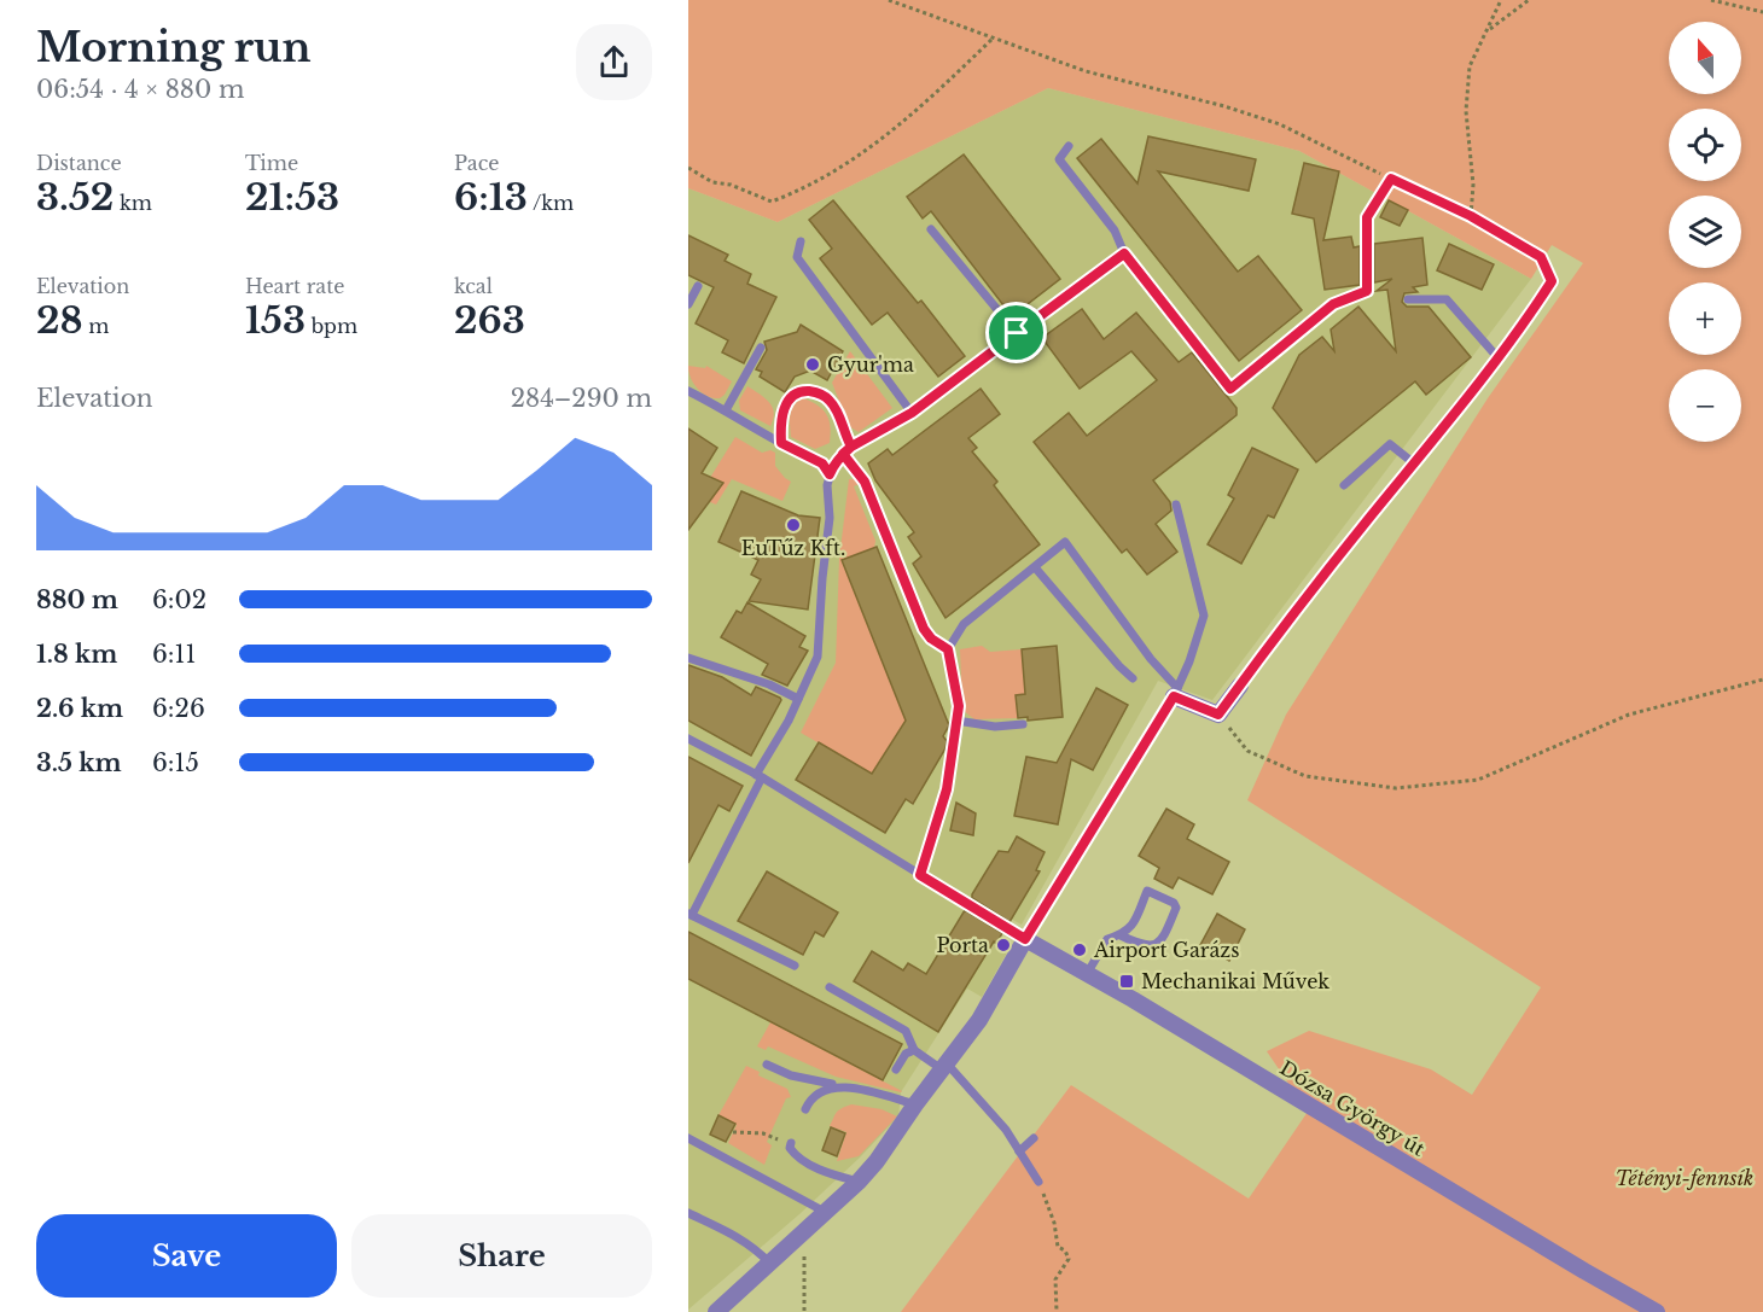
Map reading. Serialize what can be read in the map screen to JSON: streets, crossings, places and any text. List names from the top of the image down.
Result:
{
  "streets": {
    "street": ["Dózsa György út"]
  },
  "parks": ["Tétényi-fennsík"],
  "places": {
    "other": [
      "Gyur'ma",
      "EuTűz Kft.",
      "Porta",
      "Airport Garázs"
    ],
    "transit": ["Mechanikai Művek"]
  },
  "north": "top",
  "page": {
    "heading": ["Morning run", "06:54 · 4 × 880 m"],
    "map_buttons": ["+", "−"],
    "stats": [
      ["Distance", "3.52 km"],
      ["Time", "21:53"],
      ["Pace", "6:13 /km"],
      ["Elevation", "28 m"],
      ["Heart rate", "153 bpm"],
      ["kcal", "263"]
    ],
    "chart": ["Elevation", "284–290 m"],
    "list": [
      {
        "name": "880 m",
        "note": "6:02"
      },
      {
        "name": "1.8 km",
        "note": "6:11"
      },
      {
        "name": "2.6 km",
        "note": "6:26"
      },
      {
        "name": "3.5 km",
        "note": "6:15"
      }
    ],
    "buttons": ["Save", "Share"]
  }
}
